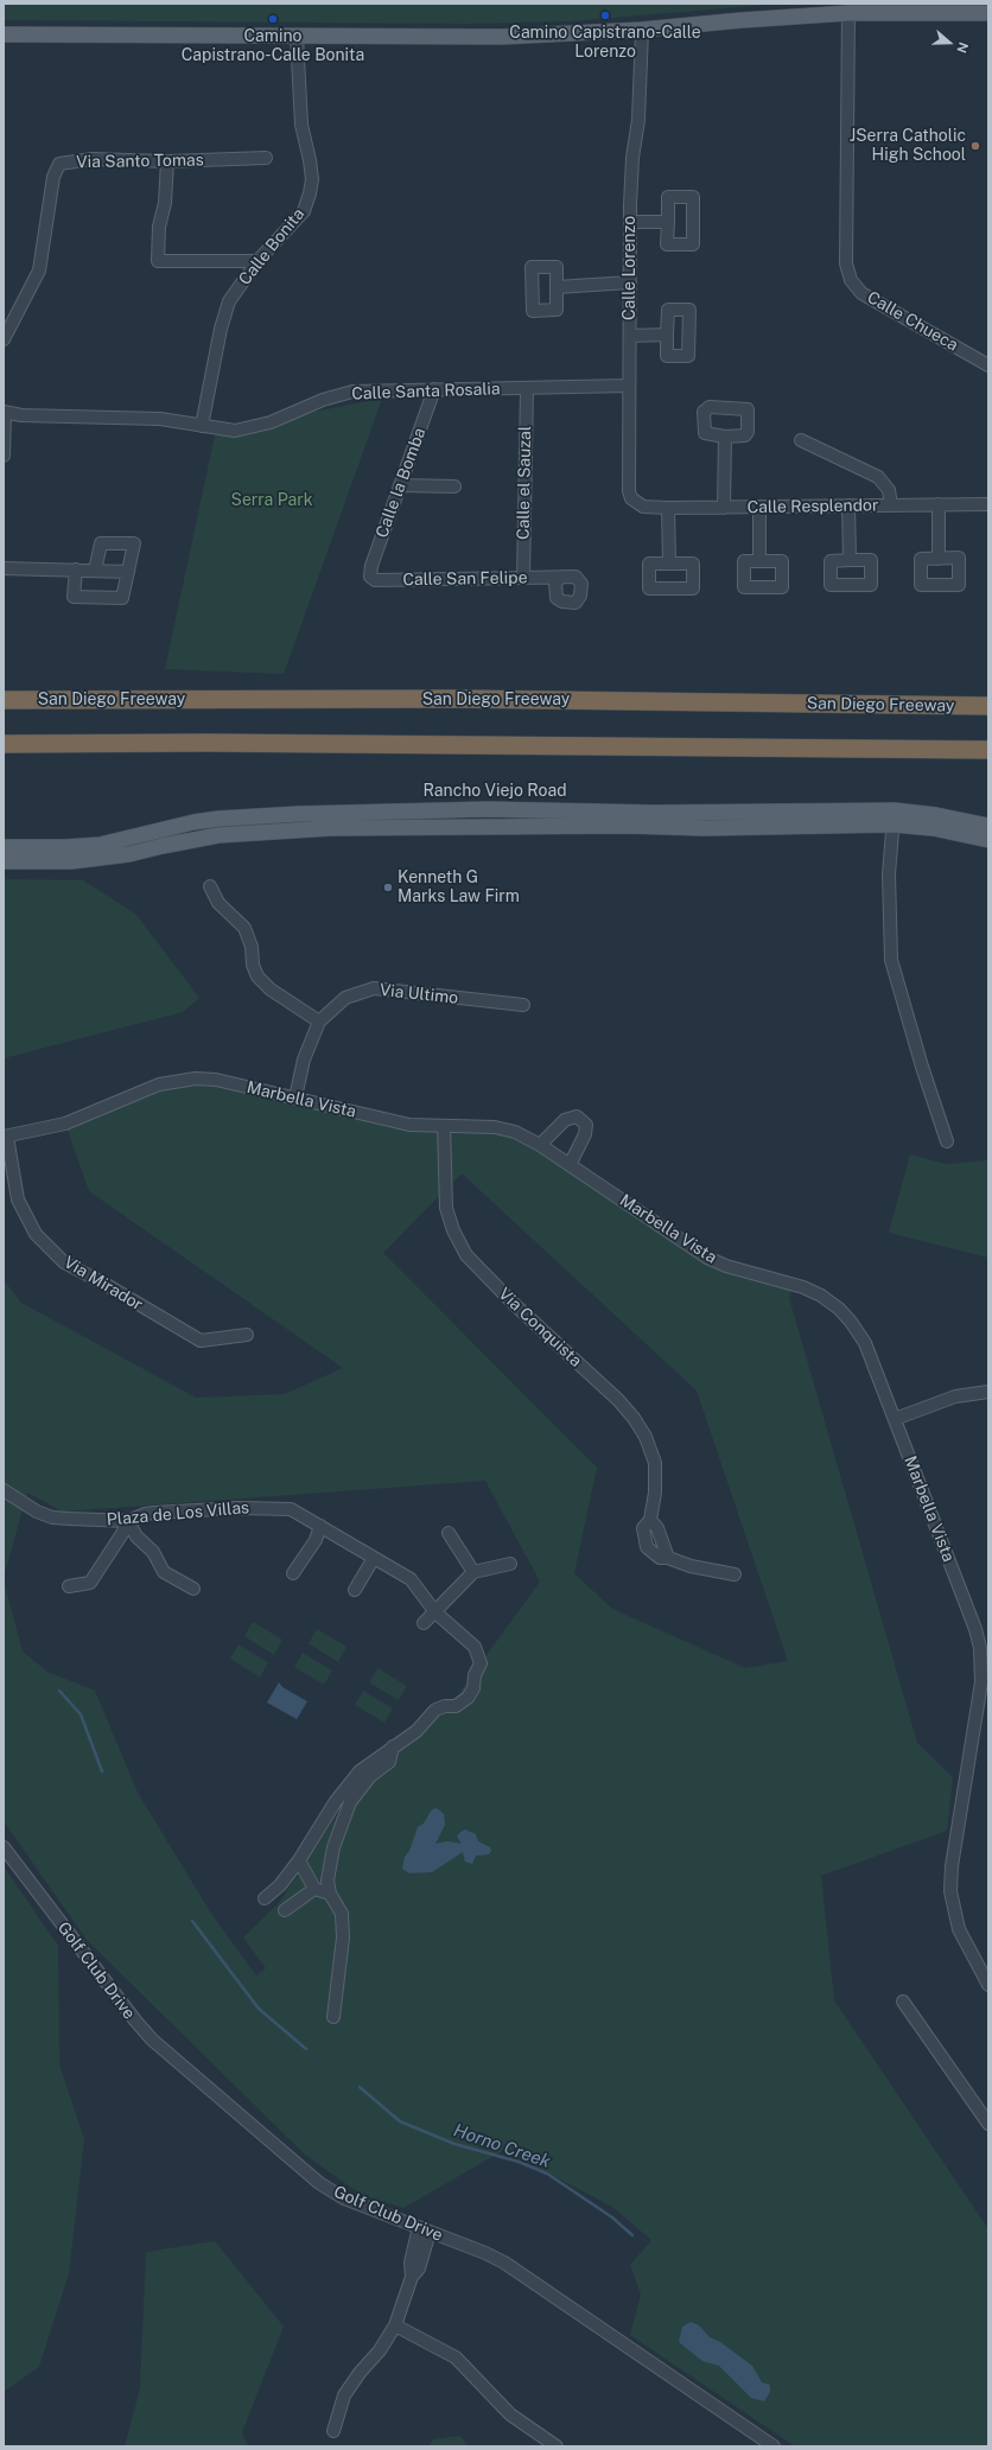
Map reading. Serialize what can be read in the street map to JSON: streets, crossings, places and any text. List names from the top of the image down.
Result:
{
  "streets": {
    "highway": ["San Diego Freeway"],
    "main road": ["Rancho Viejo Road"],
    "street": [
      "Via Santo Tomas",
      "Calle Bonita",
      "Calle Lorenzo",
      "Calle Chueca",
      "Calle Santa Rosalia",
      "Calle la Bomba",
      "Calle el Sauzal",
      "Calle Resplendor",
      "Calle San Felipe",
      "Via Ultimo",
      "Marbella Vista",
      "Via Mirador",
      "Via Conquista",
      "Plaza de Los Villas",
      "Golf Club Drive"
    ]
  },
  "crossings": [
    ["Calle Bonita", "Calle Santa Rosalia"],
    ["Calle Lorenzo", "Calle Santa Rosalia"],
    ["Calle Lorenzo", "Calle Resplendor"],
    ["Calle Santa Rosalia", "Calle la Bomba"],
    ["Calle Santa Rosalia", "Calle el Sauzal"],
    ["Calle la Bomba", "Calle San Felipe"],
    ["Calle el Sauzal", "Calle San Felipe"],
    ["Via Ultimo", "Marbella Vista"],
    ["Marbella Vista", "Via Mirador"],
    ["Marbella Vista", "Via Conquista"]
  ],
  "water": ["Horno Creek"],
  "parks": ["Serra Park"],
  "places": [
    "Camino Capistrano-Calle Lorenzo",
    "Camino Capistrano-Calle Bonita",
    "JSerra Catholic High School",
    "Kenneth G Marks Law Firm"
  ],
  "north": "right"
}
